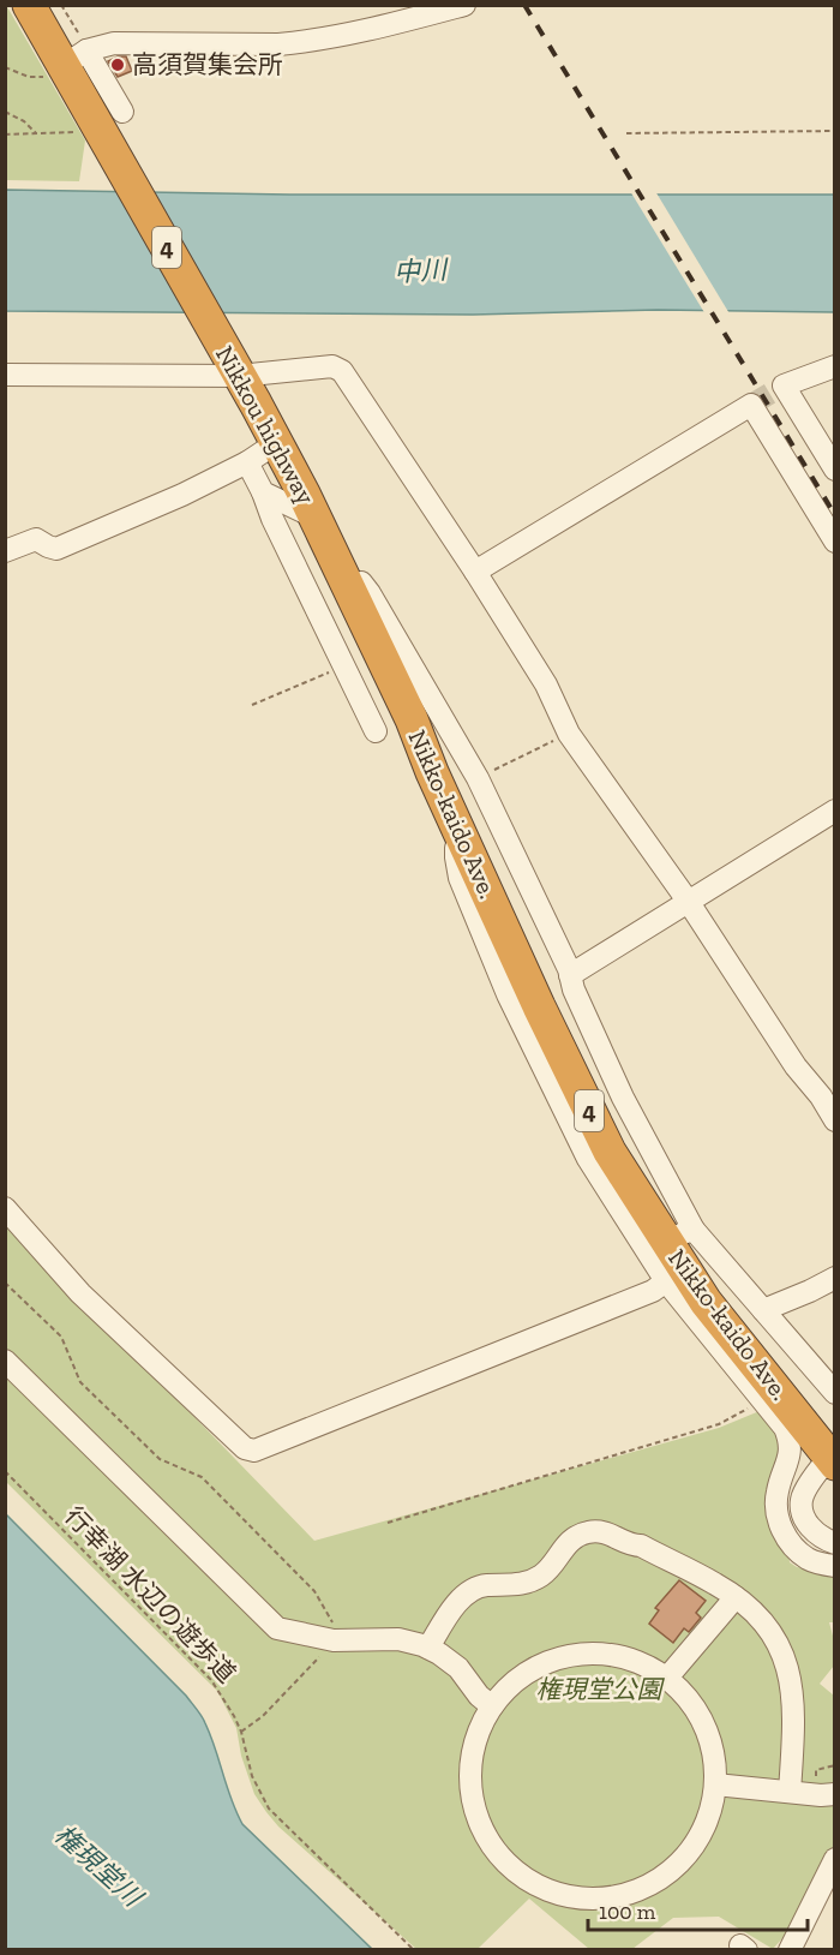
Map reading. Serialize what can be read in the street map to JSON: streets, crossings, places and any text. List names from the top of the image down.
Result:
{
  "streets": {
    "highway": ["4", "Nikkou highway", "Nikko-kaido Ave."],
    "path": ["行幸湖 水辺の遊歩道"]
  },
  "crossings": [
    ["4", "Nikkou highway"],
    ["Nikkou highway", "Nikko-kaido Ave."]
  ],
  "water": ["中川", "権現堂川"],
  "parks": ["権現堂公園"],
  "places": ["高須賀集会所"],
  "scale_bar": "100 m"
}
